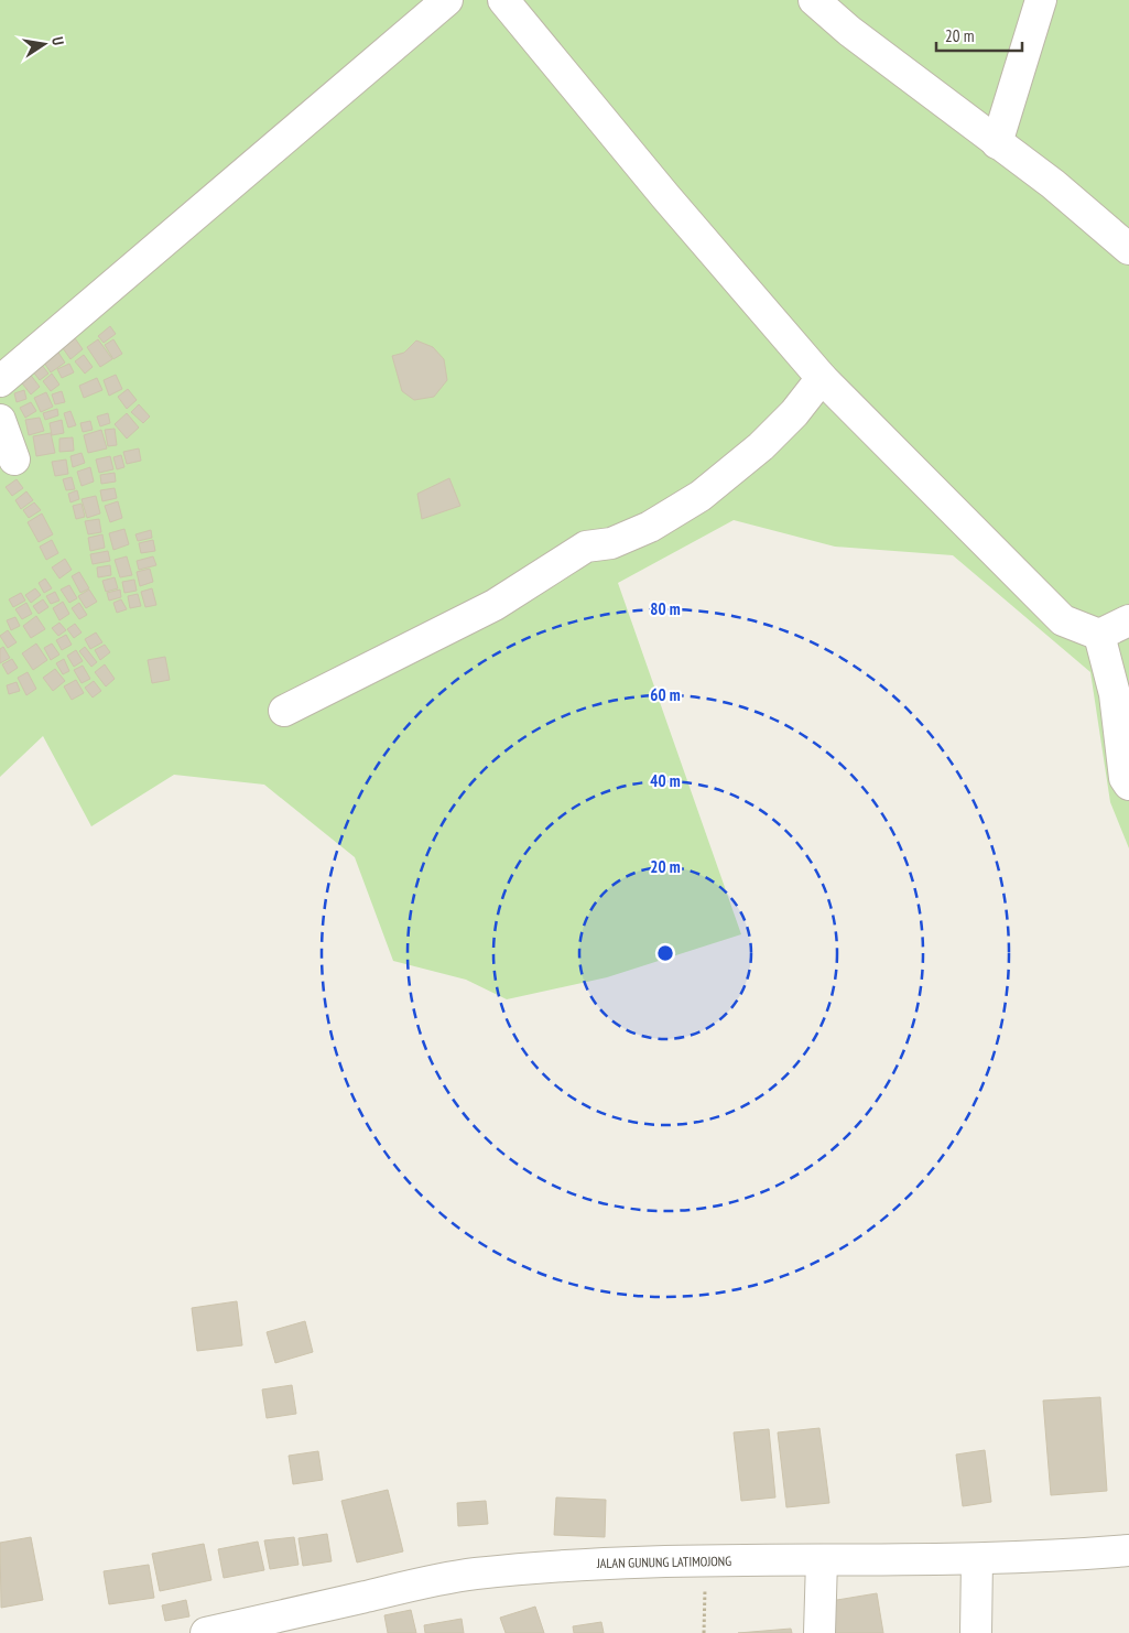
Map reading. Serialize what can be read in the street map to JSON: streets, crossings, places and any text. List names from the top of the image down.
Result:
{
  "streets": {
    "street": ["JALAN GUNUNG LATIMOJONG"]
  },
  "scale_bar": "20 m",
  "north": "right",
  "rings": [
    "80 m",
    "60 m",
    "40 m",
    "20 m"
  ]
}
